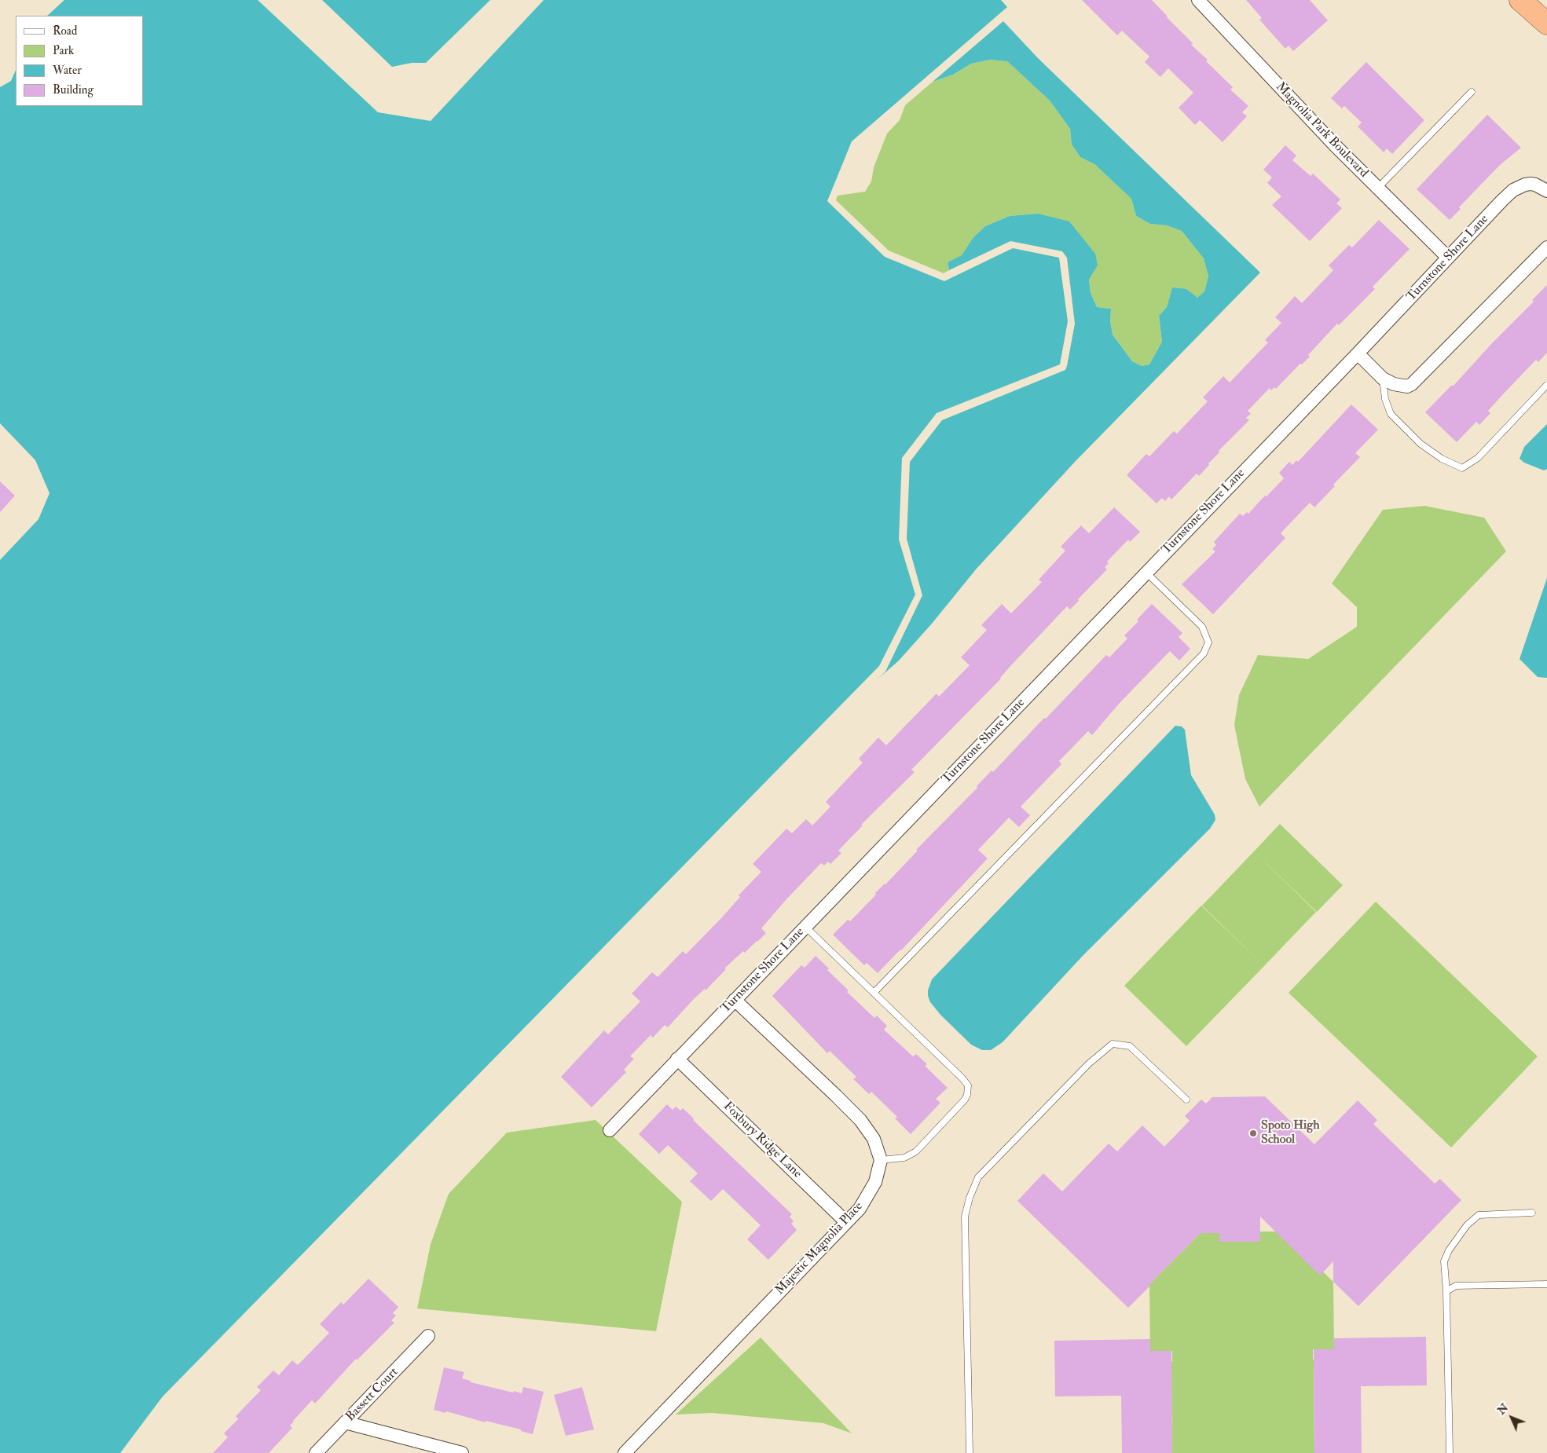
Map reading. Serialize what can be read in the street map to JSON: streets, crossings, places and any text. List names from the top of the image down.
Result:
{
  "streets": {
    "street": [
      "Magnolia Park Boulevard",
      "Turnstone Shore Lane",
      "Foxbury Ridge Lane",
      "Majestic Magnolia Place",
      "Bassett Court"
    ]
  },
  "crossings": [
    ["Magnolia Park Boulevard", "Turnstone Shore Lane"],
    ["Turnstone Shore Lane", "Foxbury Ridge Lane"],
    ["Foxbury Ridge Lane", "Majestic Magnolia Place"]
  ],
  "places": ["Spoto High School"],
  "legend": [
    "Road",
    "Park",
    "Water",
    "Building"
  ],
  "north": "top left"
}
